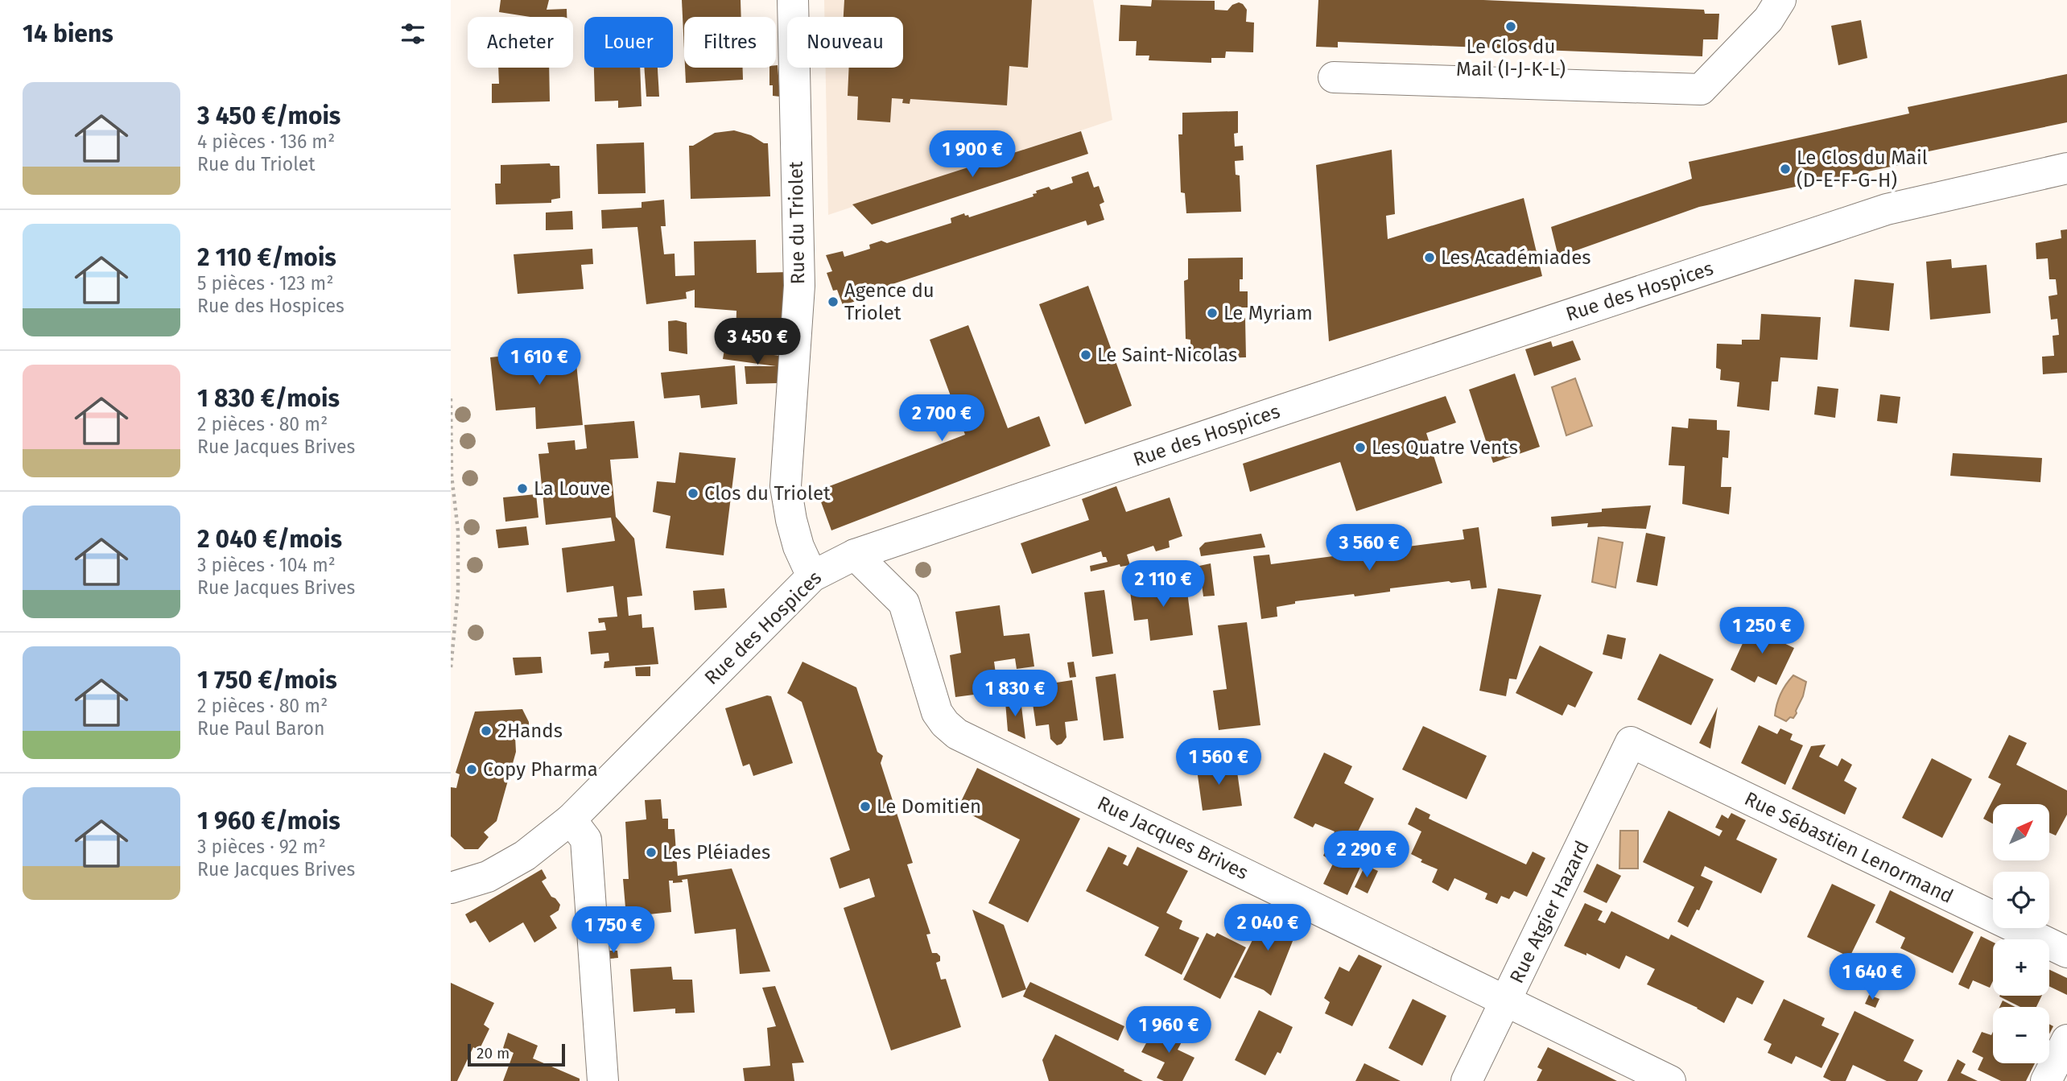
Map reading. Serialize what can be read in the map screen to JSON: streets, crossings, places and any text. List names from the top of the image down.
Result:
{
  "streets": {
    "street": [
      "Rue du Triolet",
      "Rue des Hospices",
      "Rue Jacques Brives",
      "Rue Sébastien Lenormand",
      "Rue Atgier Hazard"
    ]
  },
  "crossings": [
    ["Rue du Triolet", "Rue des Hospices"],
    ["Rue des Hospices", "Rue Jacques Brives"],
    ["Rue Jacques Brives", "Rue Atgier Hazard"],
    ["Rue Sébastien Lenormand", "Rue Atgier Hazard"]
  ],
  "places": [
    "Le Clos du Mail (I-J-K-L)",
    "Le Clos du Mail (D-E-F-G-H)",
    "Les Académiades",
    "Agence du Triolet",
    "Le Myriam",
    "Le Saint-Nicolas",
    "Les Quatre Vents",
    "La Louve",
    "Clos du Triolet",
    "2Hands",
    "Copy Pharma",
    "Le Domitien",
    "Les Pléiades"
  ],
  "scale_bar": "20 m",
  "north": "top right",
  "page": {
    "heading": "14 biens",
    "chip": [
      "Acheter",
      "Louer",
      "Filtres",
      "Nouveau"
    ],
    "list": [
      {
        "name": "3 450 €/mois",
        "note": "4 pièces · 136 m² · Rue du Triolet"
      },
      {
        "name": "2 110 €/mois",
        "note": "5 pièces · 123 m² · Rue des Hospices"
      },
      {
        "name": "1 830 €/mois",
        "note": "2 pièces · 80 m² · Rue Jacques Brives"
      },
      {
        "name": "2 040 €/mois",
        "note": "3 pièces · 104 m² · Rue Jacques Brives"
      },
      {
        "name": "1 750 €/mois",
        "note": "2 pièces · 80 m² · Rue Paul Baron"
      },
      {
        "name": "1 960 €/mois",
        "note": "3 pièces · 92 m² · Rue Jacques Brives"
      }
    ],
    "price": [
      "1 900 €",
      "3 450 €",
      "1 610 €",
      "2 700 €",
      "3 560 €",
      "2 110 €",
      "1 250 €",
      "1 830 €",
      "1 560 €",
      "2 290 €",
      "2 040 €",
      "1 750 €",
      "1 640 €",
      "1 960 €"
    ],
    "map_buttons": ["+", "−"],
    "scale": "20 m"
  }
}
